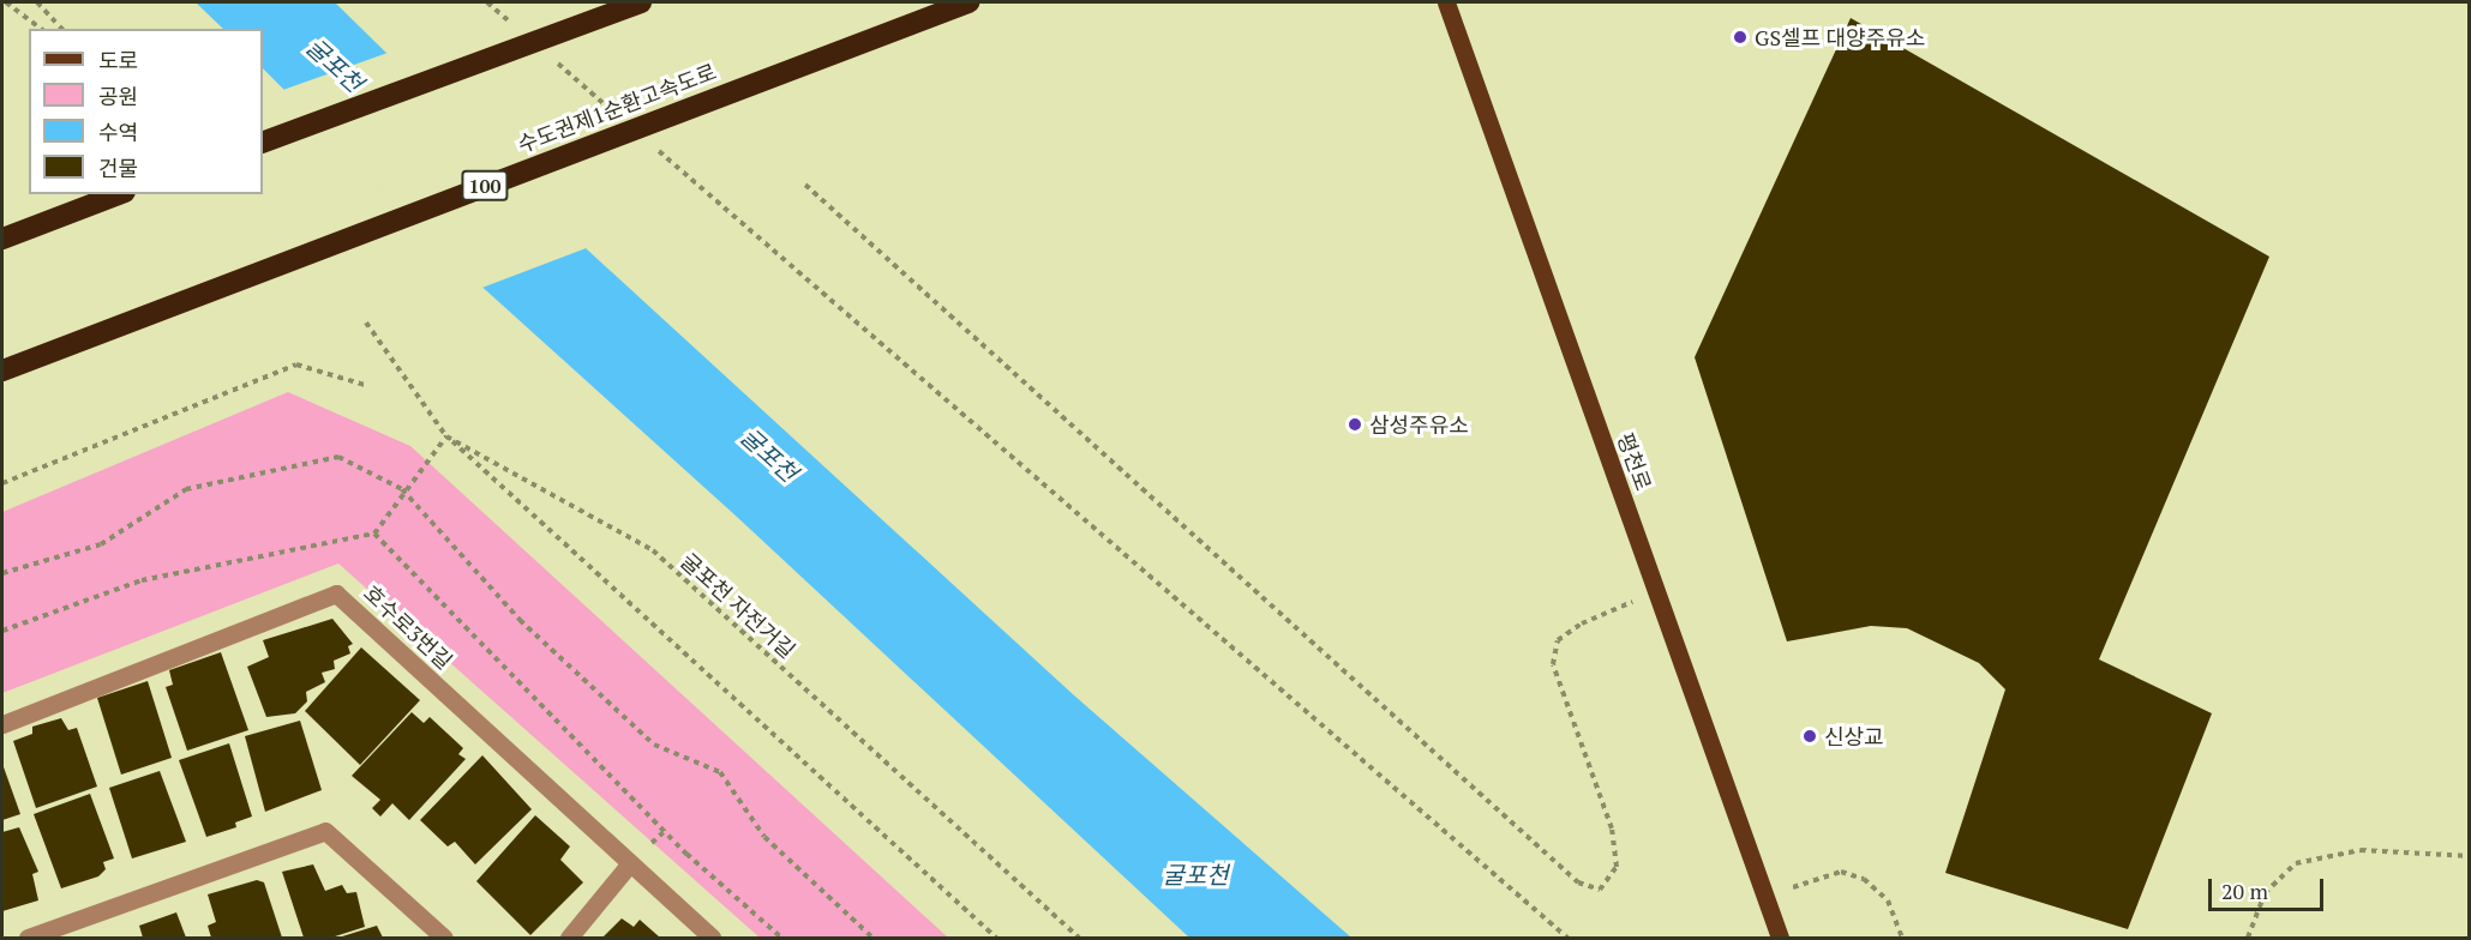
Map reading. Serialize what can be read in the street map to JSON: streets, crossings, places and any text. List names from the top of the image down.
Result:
{
  "streets": {
    "highway": ["수도권제1순환고속도로", "100"],
    "main road": ["평천로"],
    "street": ["호수로3번길"],
    "path": ["굴포천 자전거길"]
  },
  "water": ["굴포천"],
  "places": ["GS셀프 대양주유소", "삼성주유소", "신상교"],
  "legend": [
    "도로",
    "공원",
    "수역",
    "건물"
  ],
  "scale_bar": "20 m"
}
